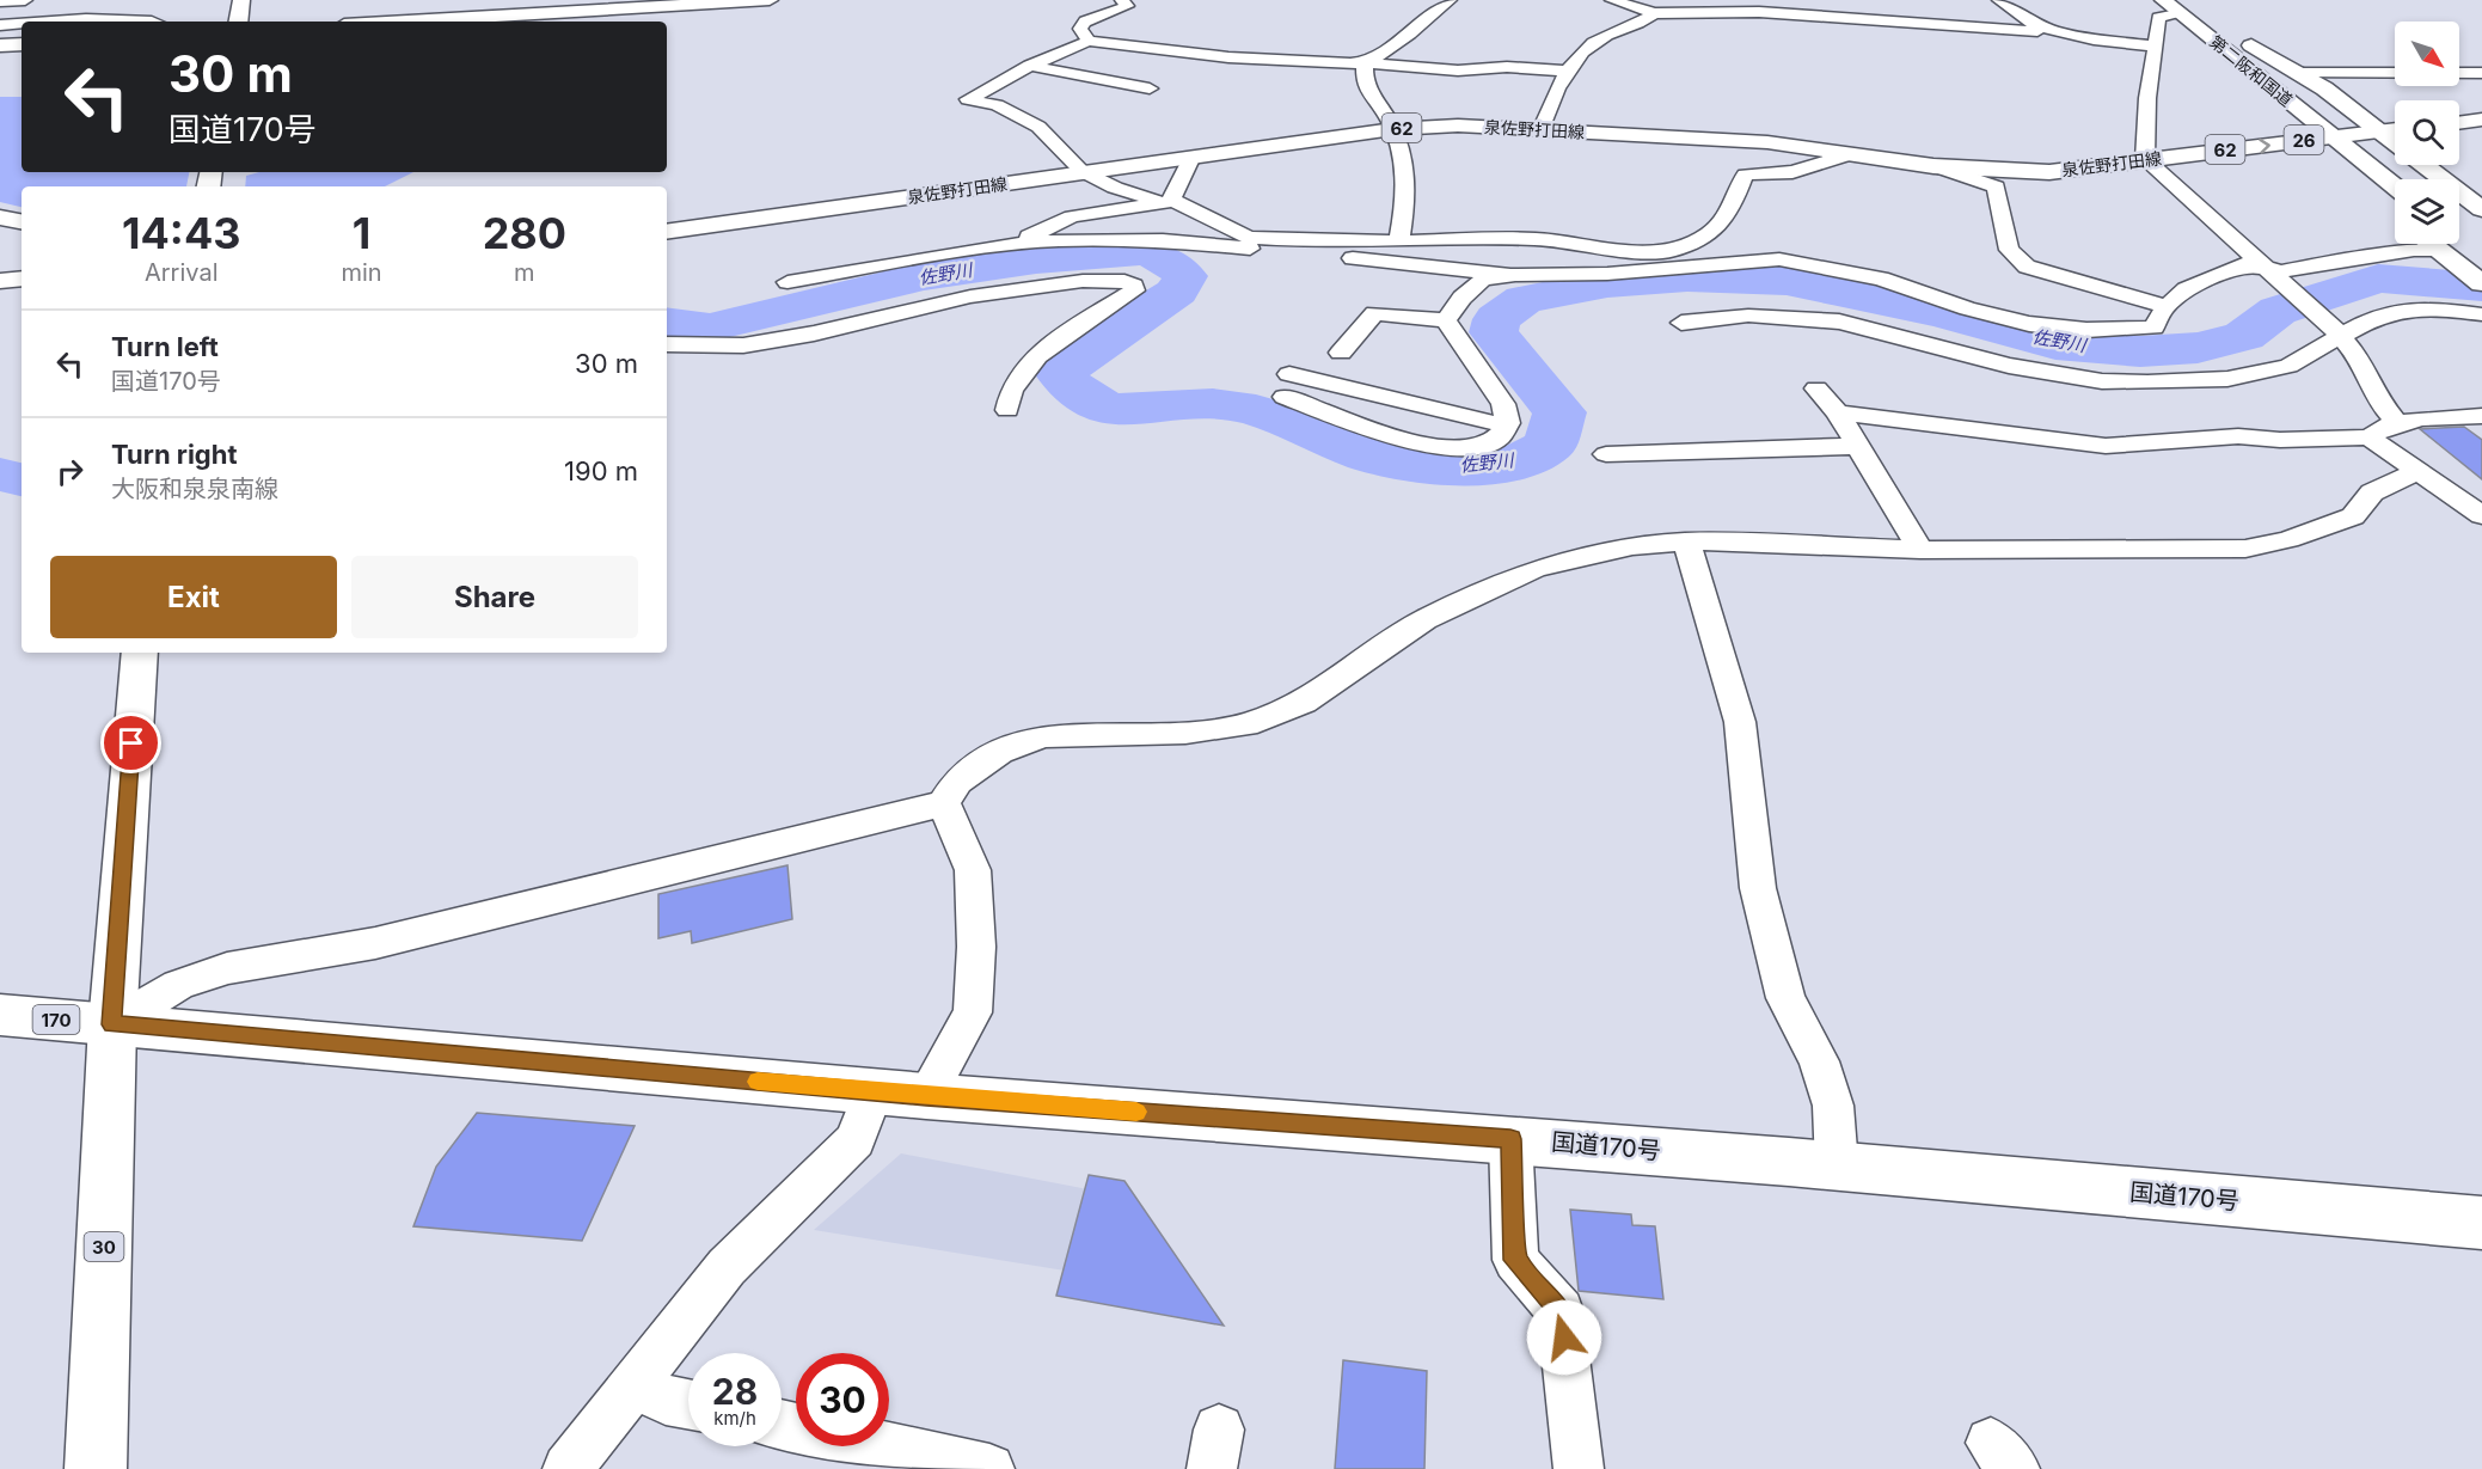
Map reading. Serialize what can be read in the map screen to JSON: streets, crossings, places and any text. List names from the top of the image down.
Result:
{
  "streets": {
    "main road": [
      "第二阪和国道",
      "62",
      "泉佐野打田線",
      "26",
      "170",
      "国道170号",
      "30"
    ]
  },
  "crossings": [
    ["第二阪和国道", "泉佐野打田線"],
    ["第二阪和国道", "26"],
    ["泉佐野打田線", "26"],
    ["国道170号", "30"]
  ],
  "water": ["佐野川"],
  "north": "bottom right",
  "page": {
    "turn": ["30 m", "国道170号"],
    "eta": [
      "14:43",
      "Arrival",
      "1",
      "min",
      "280",
      "m"
    ],
    "list": [
      {
        "name": "Turn left",
        "note": "国道170号",
        "value": "30 m"
      },
      {
        "name": "Turn right",
        "note": "大阪和泉泉南線",
        "value": "190 m"
      }
    ],
    "buttons": ["Exit", "Share"],
    "speed": "28 km/h",
    "limit": "30"
  }
}
